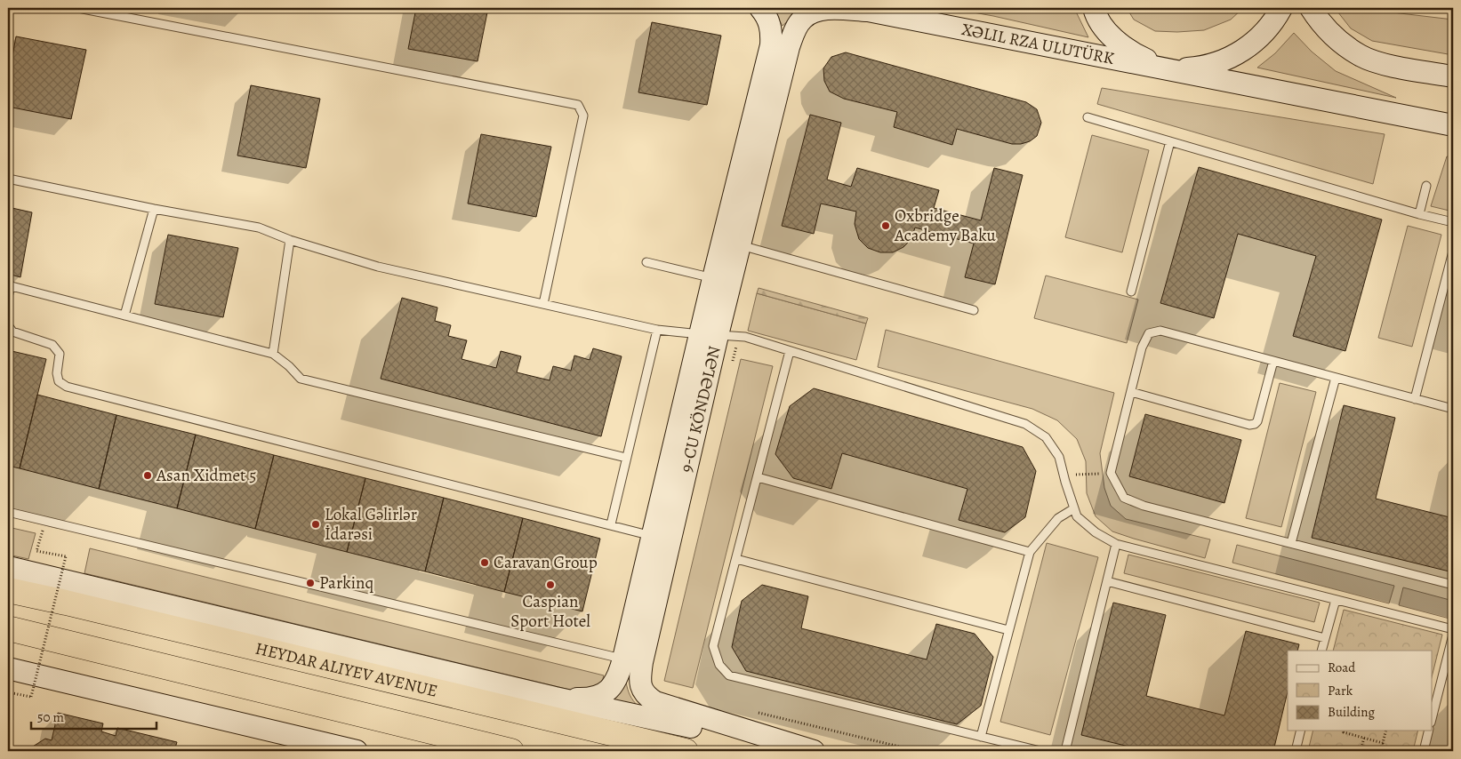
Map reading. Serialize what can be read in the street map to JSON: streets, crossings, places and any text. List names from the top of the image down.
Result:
{
  "streets": {
    "highway": ["HEYDAR ALIYEV AVENUE"],
    "main road": ["XƏLIL RZA ULUTÜRK", "9-CU KÖNDƏLƏN"]
  },
  "crossings": [
    ["XƏLIL RZA ULUTÜRK", "9-CU KÖNDƏLƏN"]
  ],
  "places": [
    "Oxbridge Academy Baku",
    "Asan Xidmet 5",
    "Lokal Gəlirlər İdarəsi",
    "Caravan Group",
    "Parkinq",
    "Caspian Sport Hotel"
  ],
  "legend": ["Road", "Park", "Building"],
  "scale_bar": "50 m"
}
